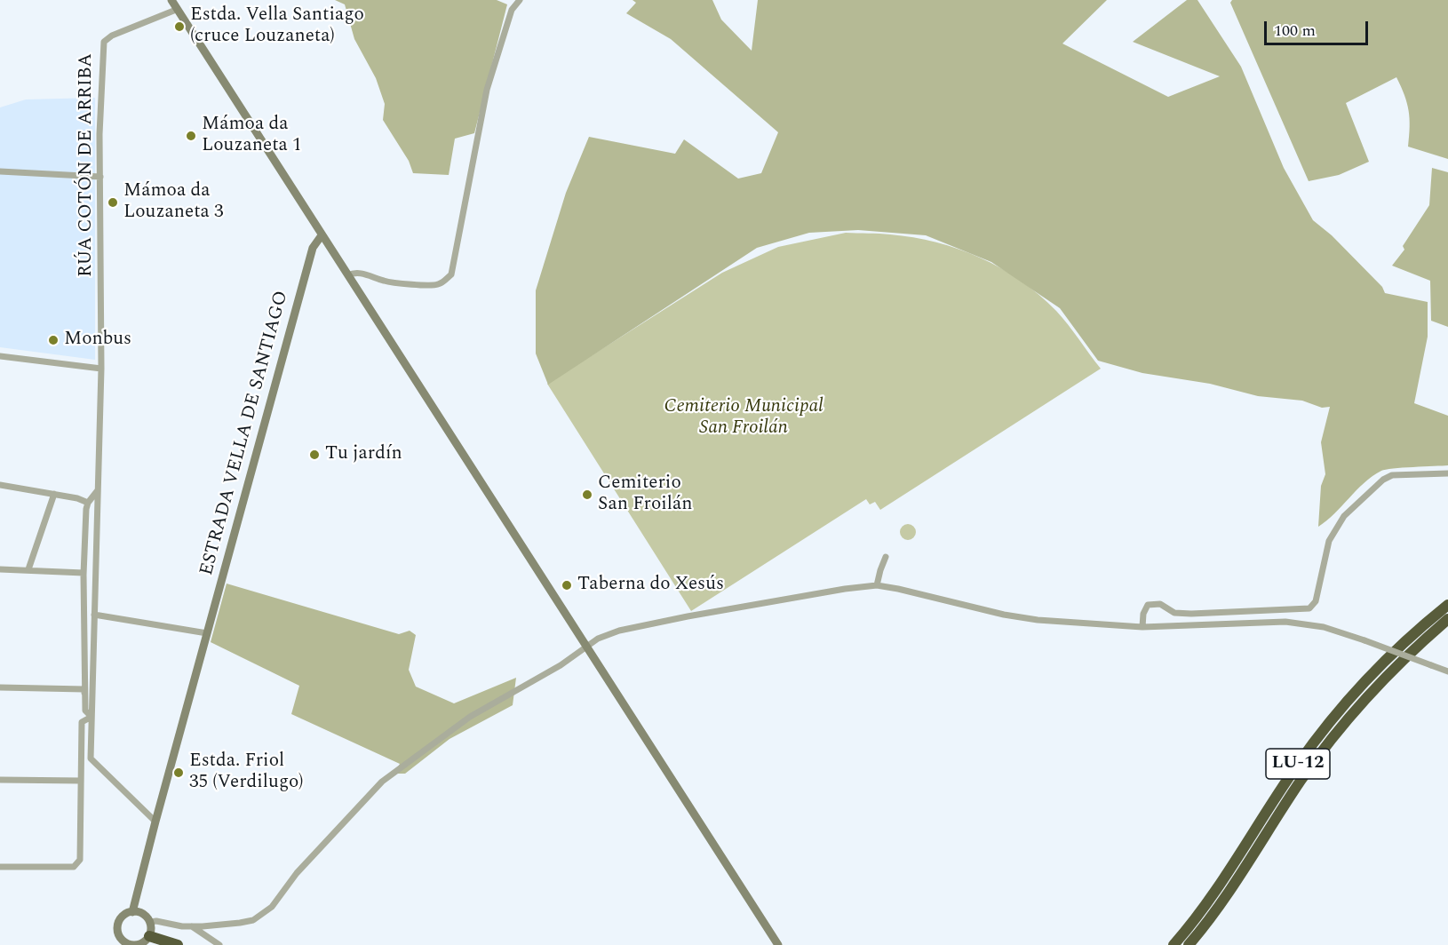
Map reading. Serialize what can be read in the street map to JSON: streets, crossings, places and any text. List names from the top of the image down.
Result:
{
  "streets": {
    "highway": ["LU-12"],
    "main road": ["ESTRADA VELLA DE SANTIAGO"],
    "street": ["RÚA COTÓN DE ARRIBA"]
  },
  "crossings": [
    ["RÚA COTÓN DE ARRIBA", "ESTRADA VELLA DE SANTIAGO"]
  ],
  "parks": ["Cemiterio Municipal San Froilán"],
  "places": [
    "Estda. Vella Santiago (cruce Louzaneta)",
    "Mámoa da Louzaneta 1",
    "Mámoa da Louzaneta 3",
    "Monbus",
    "Tu jardín",
    "Cemiterio San Froilán",
    "Taberna do Xesús",
    "Estda. Friol 35 (Verdilugo)"
  ],
  "scale_bar": "100 m"
}
